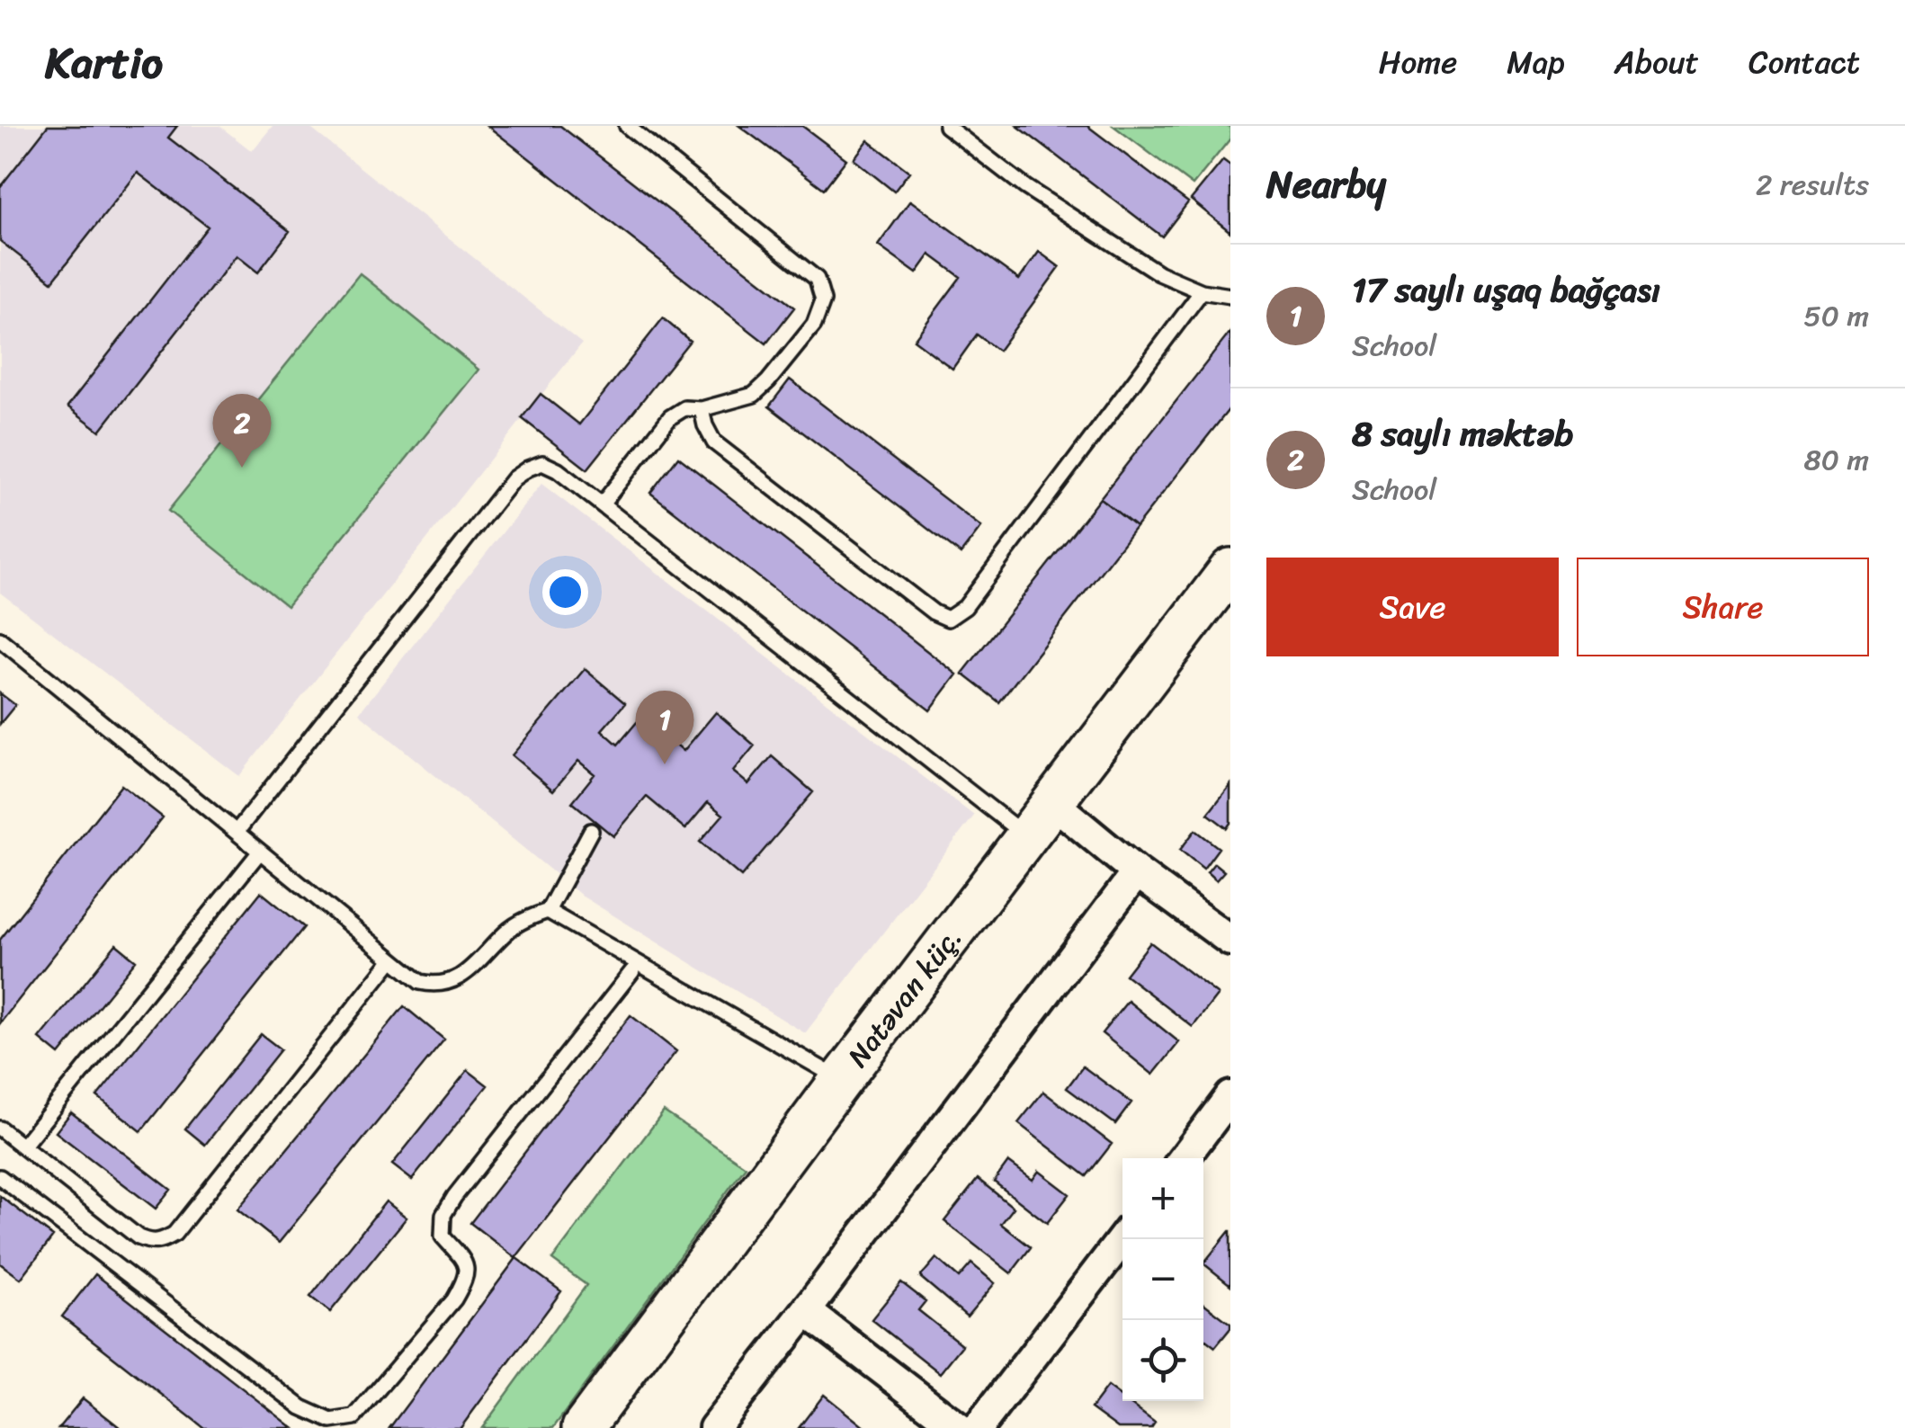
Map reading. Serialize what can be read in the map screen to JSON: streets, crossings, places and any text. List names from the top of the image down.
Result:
{
  "streets": {
    "street": ["Natəvan küç."]
  },
  "page": {
    "header": "Kartio",
    "nav": [
      "Home",
      "Map",
      "About",
      "Contact"
    ],
    "heading": ["Nearby", "2 results"],
    "list": [
      {
        "mark": "1",
        "name": "17 saylı uşaq bağçası",
        "note": "School",
        "value": "50 m"
      },
      {
        "mark": "2",
        "name": "8 saylı məktəb",
        "note": "School",
        "value": "80 m"
      }
    ],
    "pins": ["2", "1"],
    "buttons": ["Save", "Share"],
    "map_buttons": ["+", "−"]
  }
}
